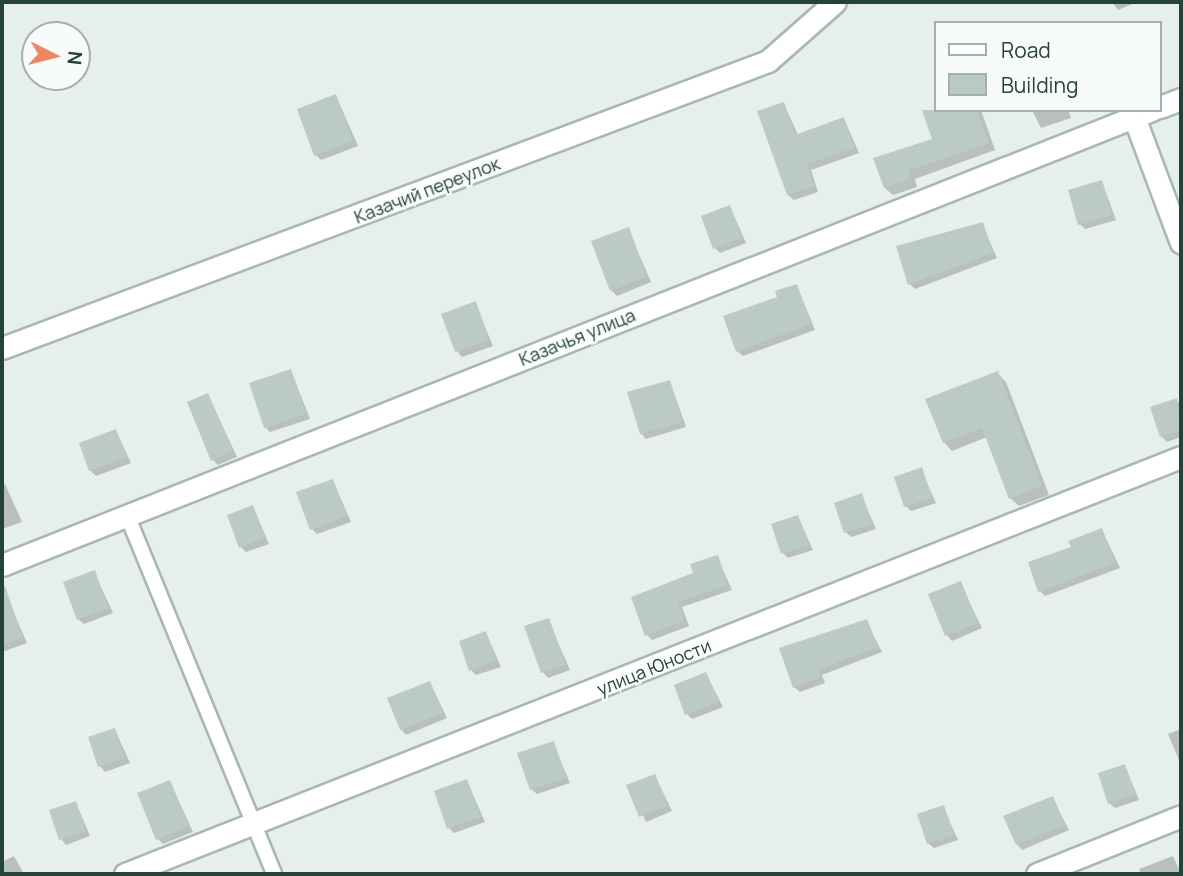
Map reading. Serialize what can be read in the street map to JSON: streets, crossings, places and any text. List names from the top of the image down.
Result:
{
  "streets": {
    "street": ["Казачий переулок", "Казачья улица", "улица Юности"]
  },
  "legend": ["Road", "Building"],
  "north": "right"
}
